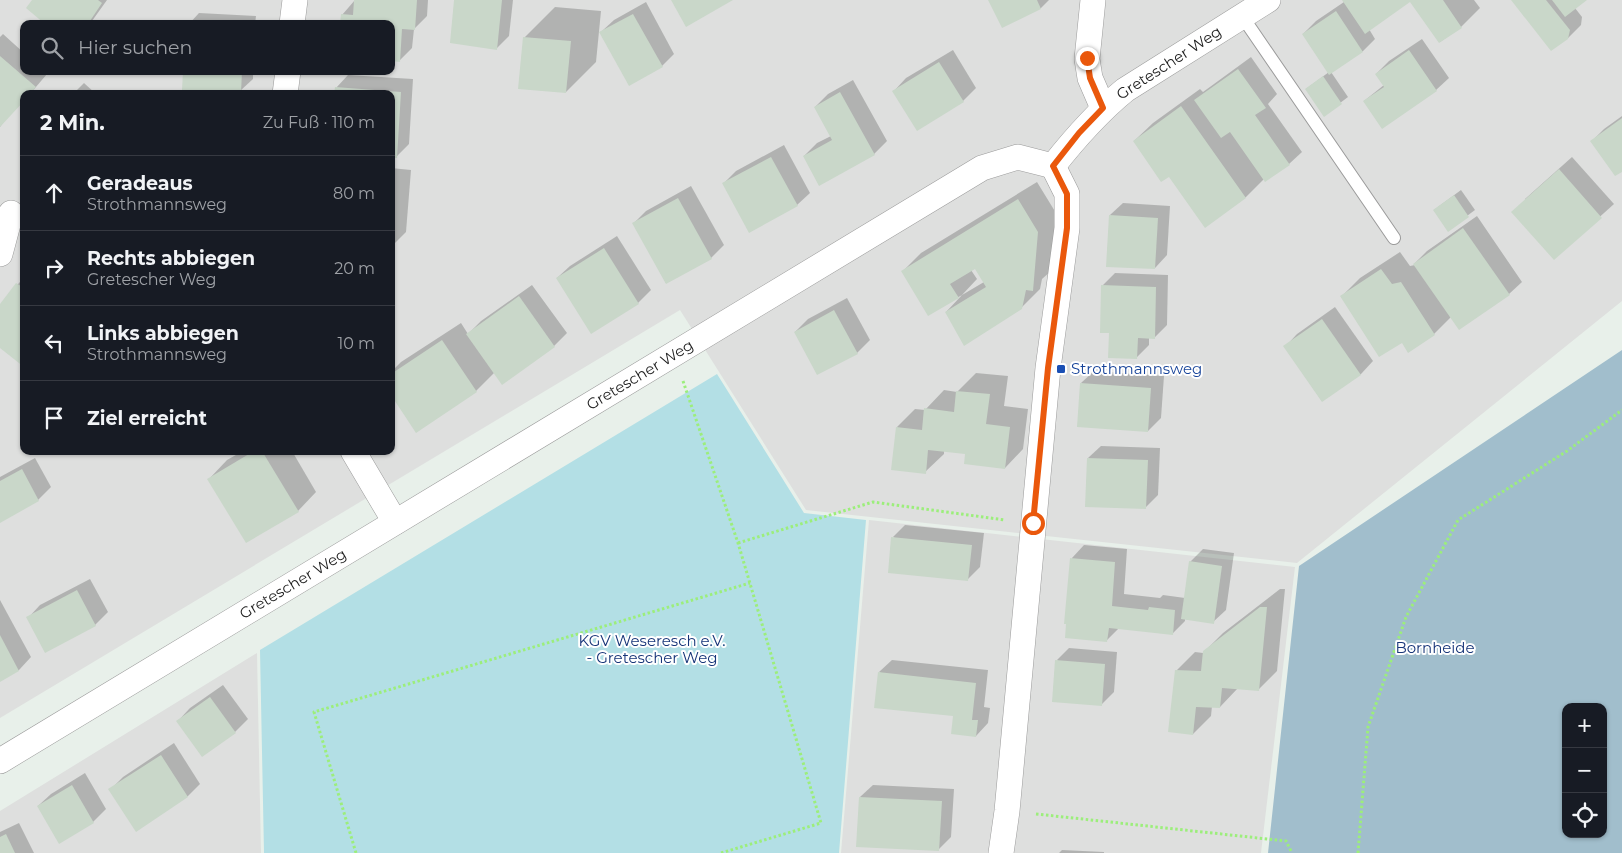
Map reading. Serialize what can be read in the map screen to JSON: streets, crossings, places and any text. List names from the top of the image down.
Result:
{
  "streets": {
    "street": ["Gretescher Weg"]
  },
  "parks": ["KGV Weseresch e.V. - Gretescher Weg", "Bornheide"],
  "places": {
    "transit": ["Strothmannsweg"]
  },
  "page": {
    "search": "Hier suchen",
    "heading": ["2 Min.", "Zu Fuß · 110 m"],
    "list": [
      ["Geradeaus", "Strothmannsweg", "80 m"],
      ["Rechts abbiegen", "Gretescher Weg", "20 m"],
      ["Links abbiegen", "Strothmannsweg", "10 m"],
      "Ziel erreicht"
    ],
    "map_buttons": ["+", "−"]
  }
}
